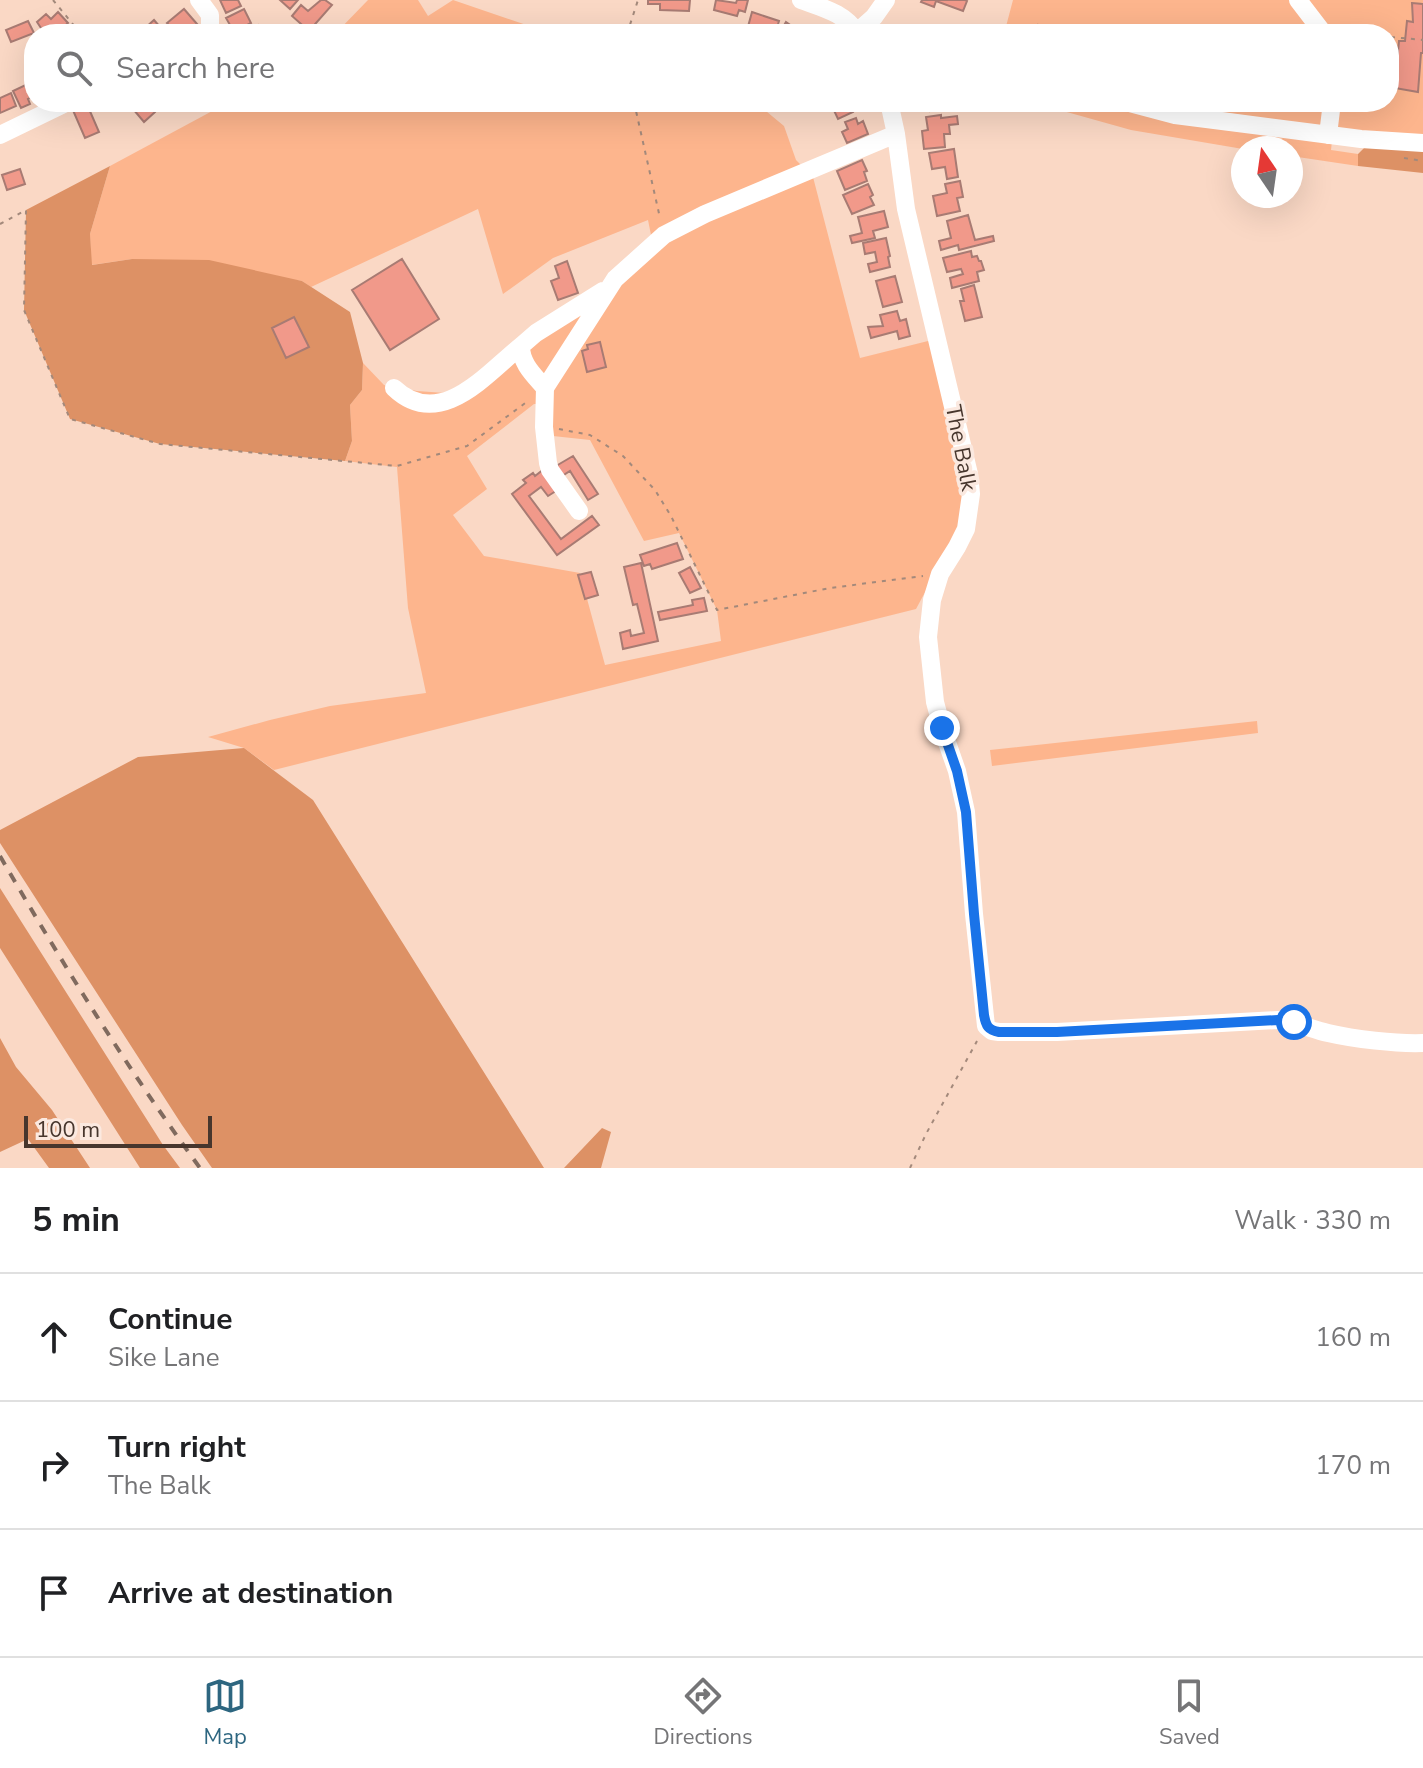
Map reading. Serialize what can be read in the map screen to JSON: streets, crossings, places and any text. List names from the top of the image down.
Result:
{
  "streets": {
    "street": ["The Balk"]
  },
  "scale_bar": "100 m",
  "north": "top",
  "page": {
    "search": "Search here",
    "scale": "100 m",
    "heading": ["5 min", "Walk · 330 m"],
    "list": [
      ["Continue", "Sike Lane", "160 m"],
      ["Turn right", "The Balk", "170 m"],
      "Arrive at destination"
    ],
    "nav": ["Map", "Directions", "Saved"]
  }
}
